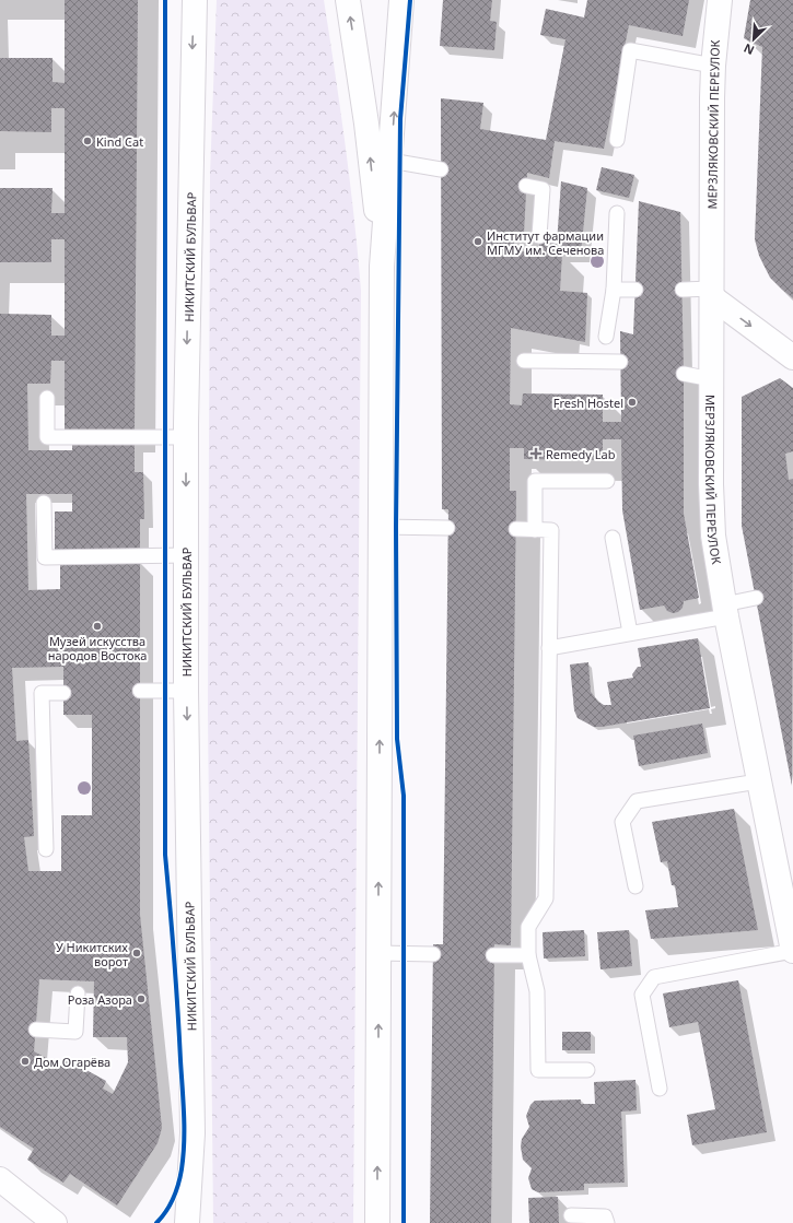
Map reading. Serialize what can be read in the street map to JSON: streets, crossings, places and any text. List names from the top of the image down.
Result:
{
  "streets": {
    "main road": ["МЕРЗЛЯКОВСКИЙ ПЕРЕУЛОК", "НИКИТСКИЙ БУЛЬВАР"]
  },
  "places": {
    "other": [
      "Kind Cat",
      "Институт фармации МГМУ им. Сеченова",
      "Fresh Hostel",
      "Музей искусства народов Востока",
      "У Никитских ворот",
      "Роза Азора",
      "Дом Огарёва"
    ],
    "health": ["Remedy Lab"]
  },
  "north": "bottom left"
}
